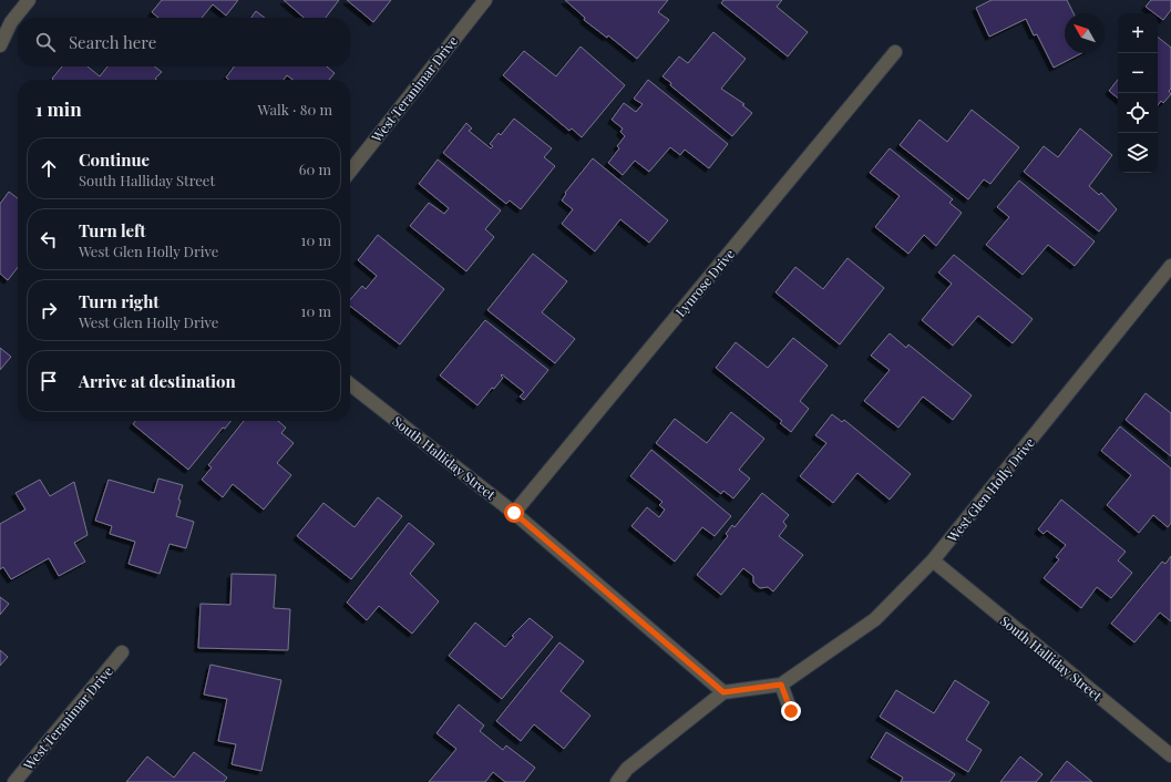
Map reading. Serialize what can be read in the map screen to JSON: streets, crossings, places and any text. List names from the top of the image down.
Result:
{
  "streets": {
    "street": [
      "West Teranimar Drive",
      "Lynrose Drive",
      "South Halliday Street",
      "West Glen Holly Drive"
    ]
  },
  "crossings": [
    ["Lynrose Drive", "South Halliday Street"],
    ["South Halliday Street", "West Glen Holly Drive"]
  ],
  "north": "top left",
  "page": {
    "map_buttons": ["+", "−"],
    "search": "Search here",
    "heading": ["1 min", "Walk · 80 m"],
    "list": [
      ["Continue", "South Halliday Street", "60 m"],
      ["Turn left", "West Glen Holly Drive", "10 m"],
      ["Turn right", "West Glen Holly Drive", "10 m"],
      "Arrive at destination"
    ]
  }
}
